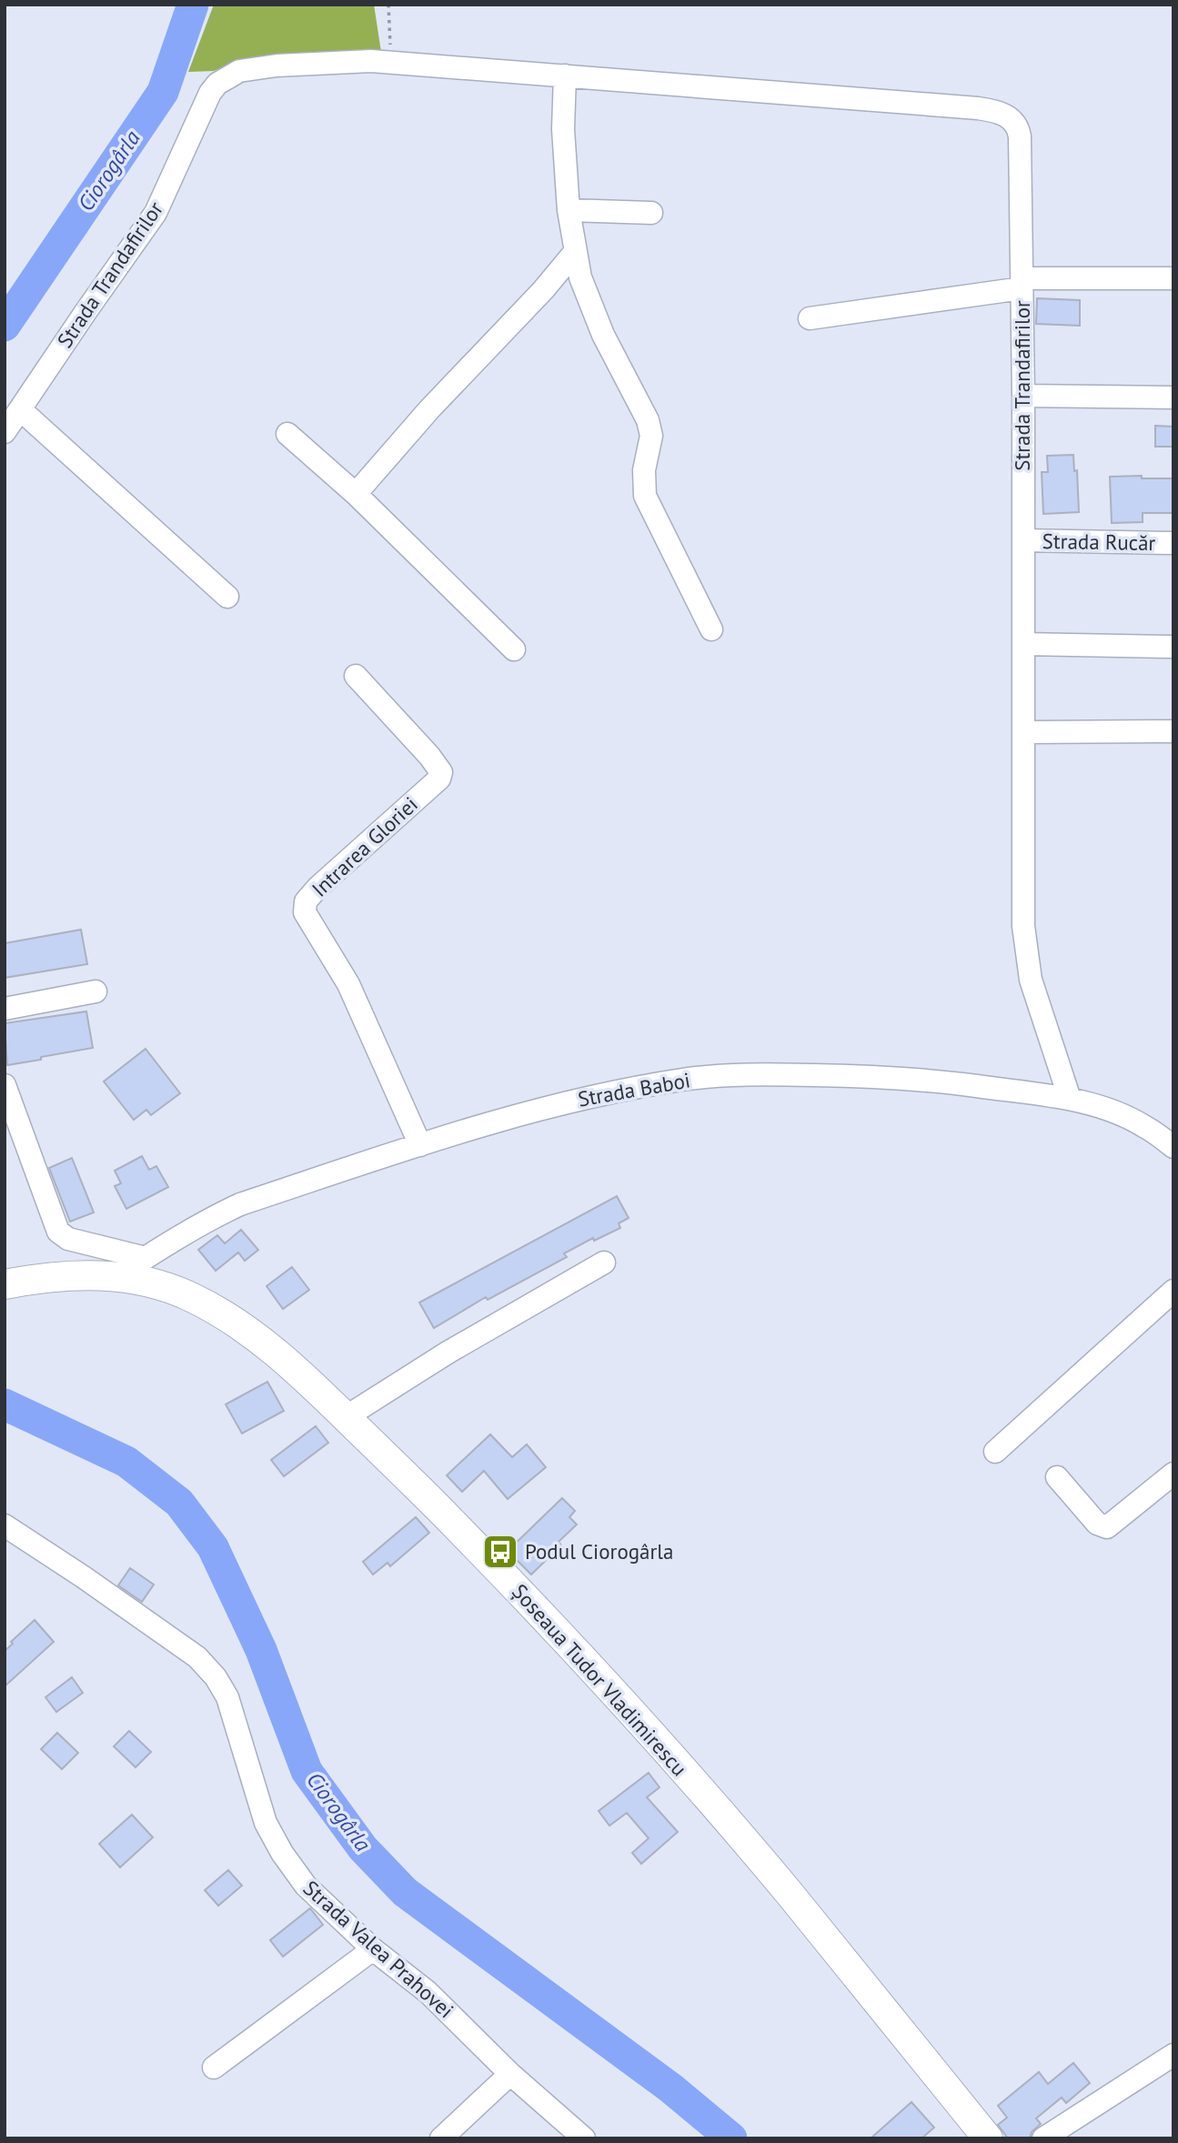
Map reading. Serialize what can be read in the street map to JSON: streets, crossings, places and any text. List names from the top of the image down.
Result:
{
  "streets": {
    "main road": ["Șoseaua Tudor Vladimirescu"],
    "street": [
      "Strada Trandafirilor",
      "Strada Rucăr",
      "Intrarea Gloriei",
      "Strada Baboi",
      "Strada Valea Prahovei"
    ]
  },
  "crossings": [
    ["Strada Trandafirilor", "Strada Rucăr"],
    ["Strada Trandafirilor", "Strada Baboi"],
    ["Intrarea Gloriei", "Strada Baboi"],
    ["Strada Baboi", "Șoseaua Tudor Vladimirescu"]
  ],
  "water": ["Ciorogârla"],
  "places": {
    "bus stop": ["Podul Ciorogârla"]
  }
}
